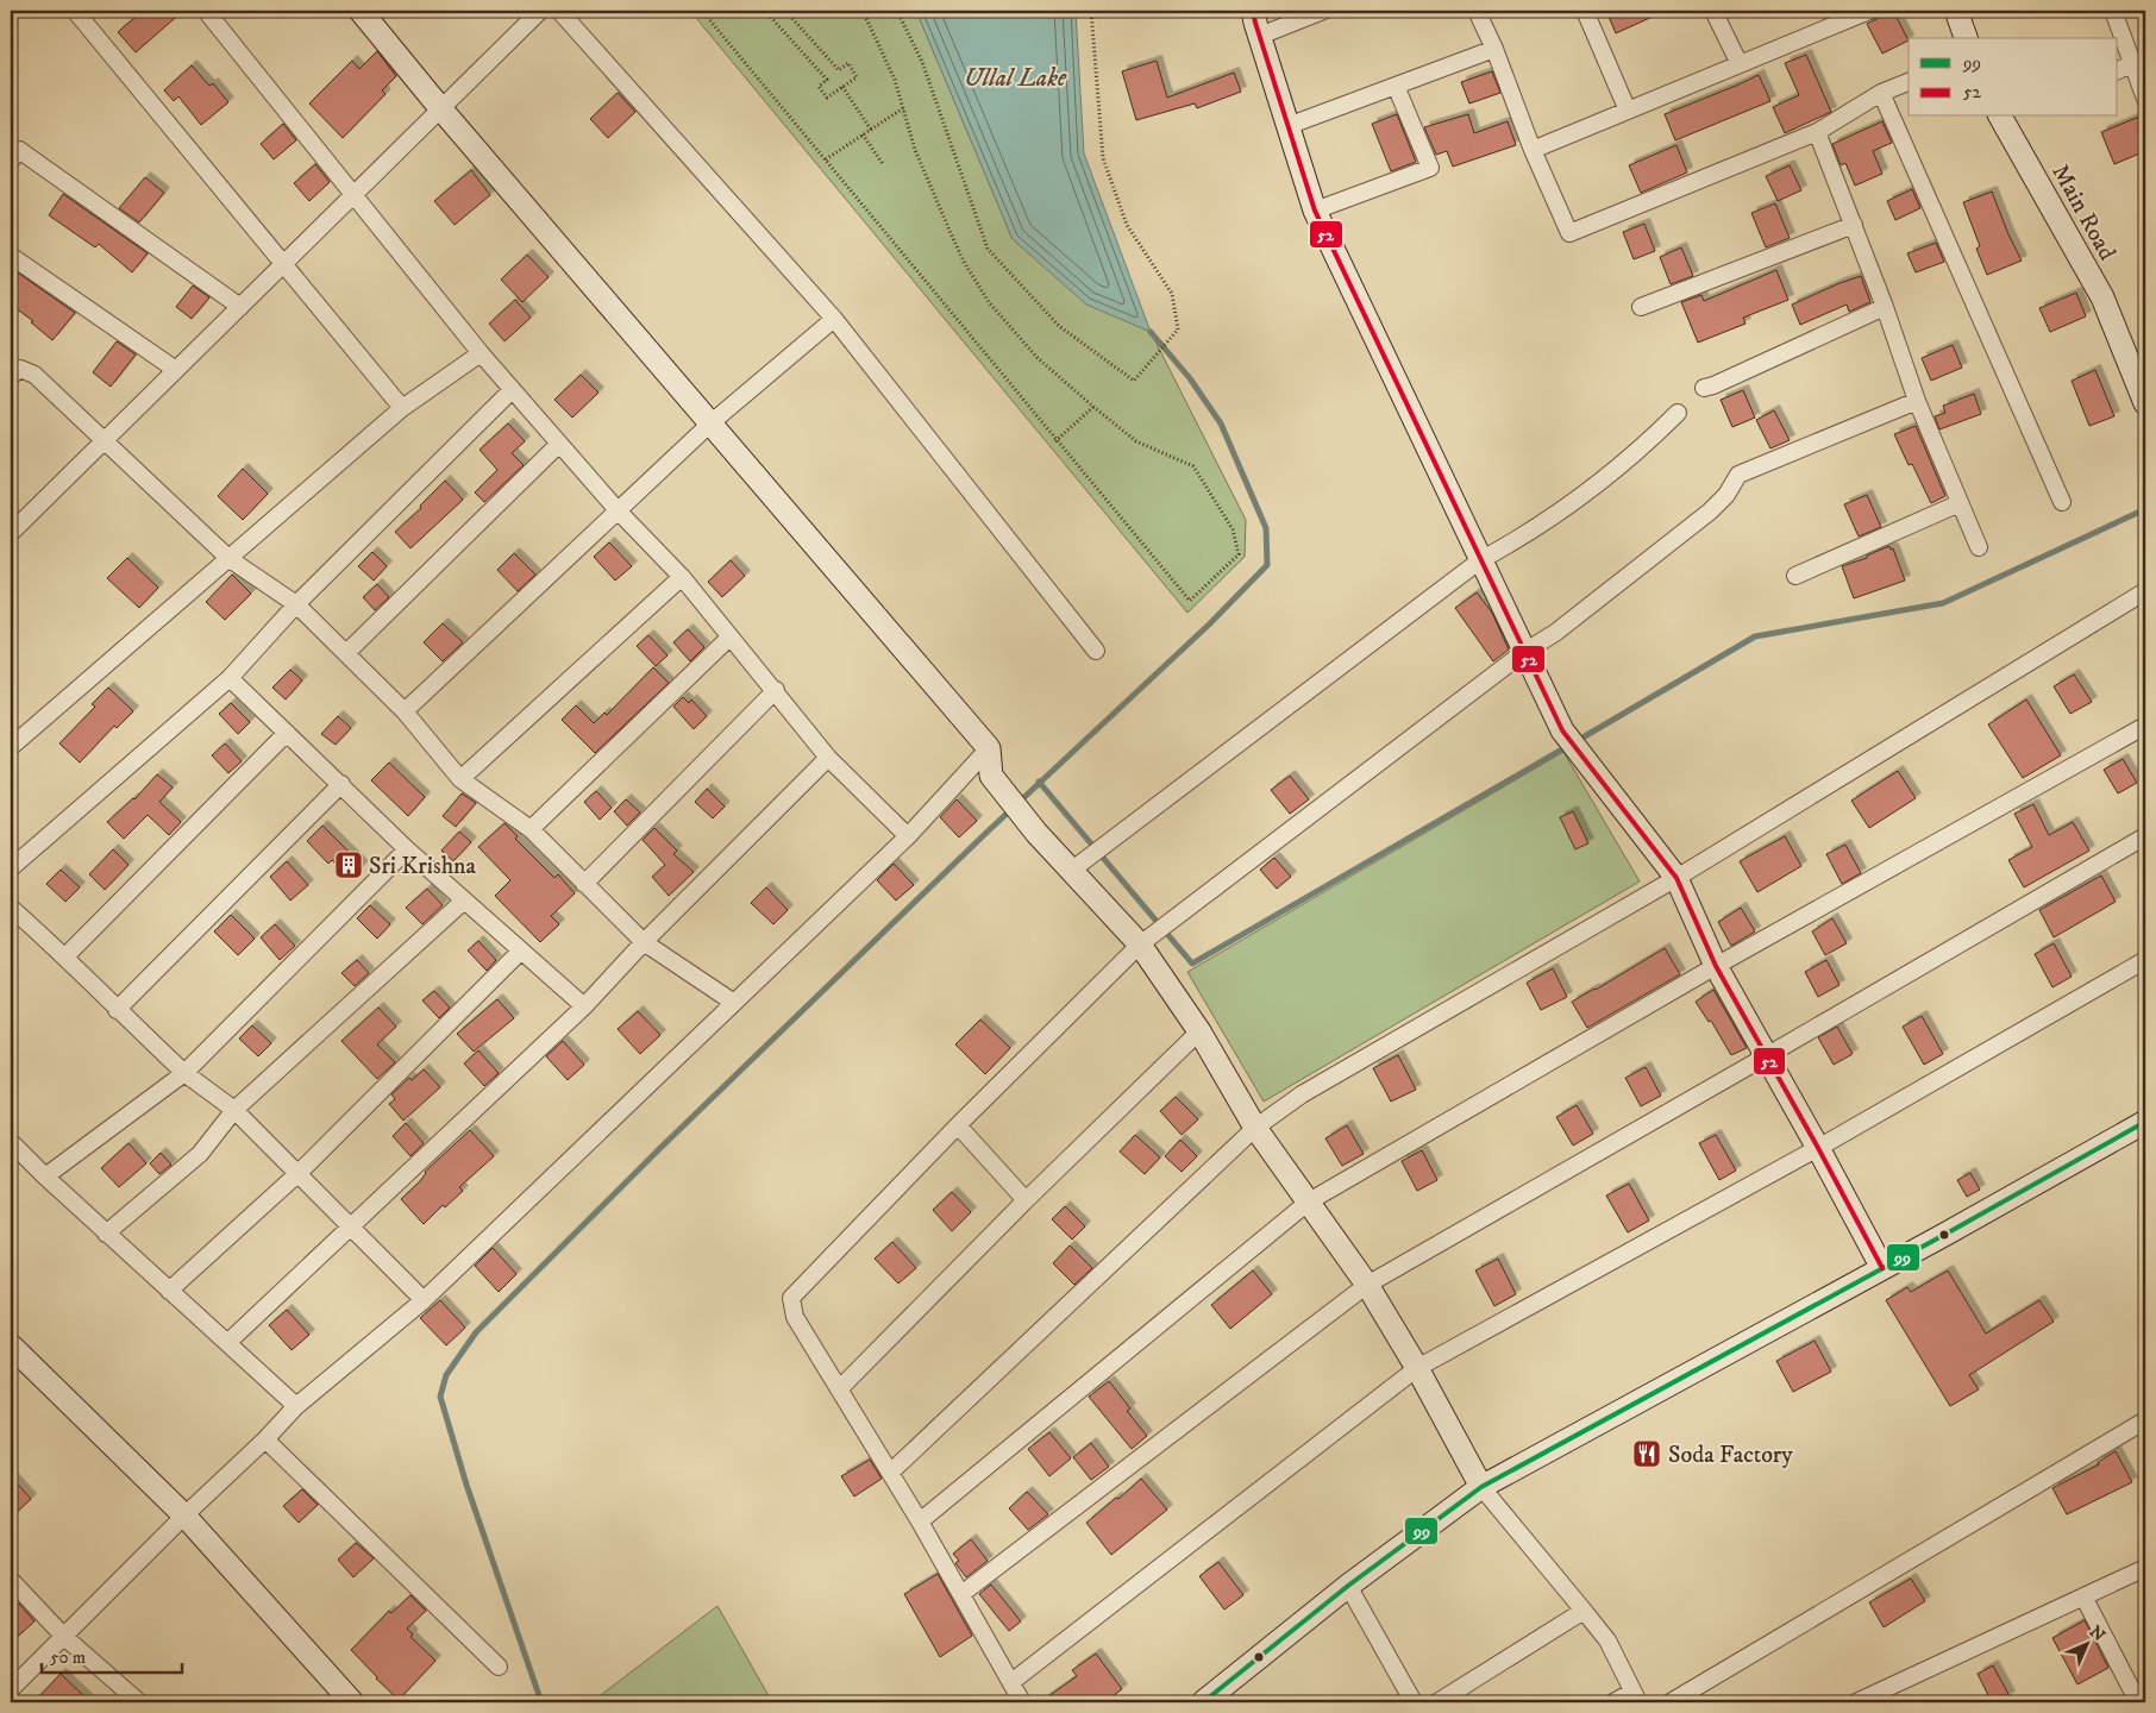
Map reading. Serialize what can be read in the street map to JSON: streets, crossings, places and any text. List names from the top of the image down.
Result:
{
  "streets": {
    "street": ["Main Road"]
  },
  "water": ["Ullal Lake"],
  "places": {
    "building": ["Sri Krishna"],
    "restaurant": ["Soda Factory"]
  },
  "lines": ["transit line 52", "transit line 99"],
  "legend": ["99", "52"],
  "scale_bar": "50 m",
  "north": "top right"
}
